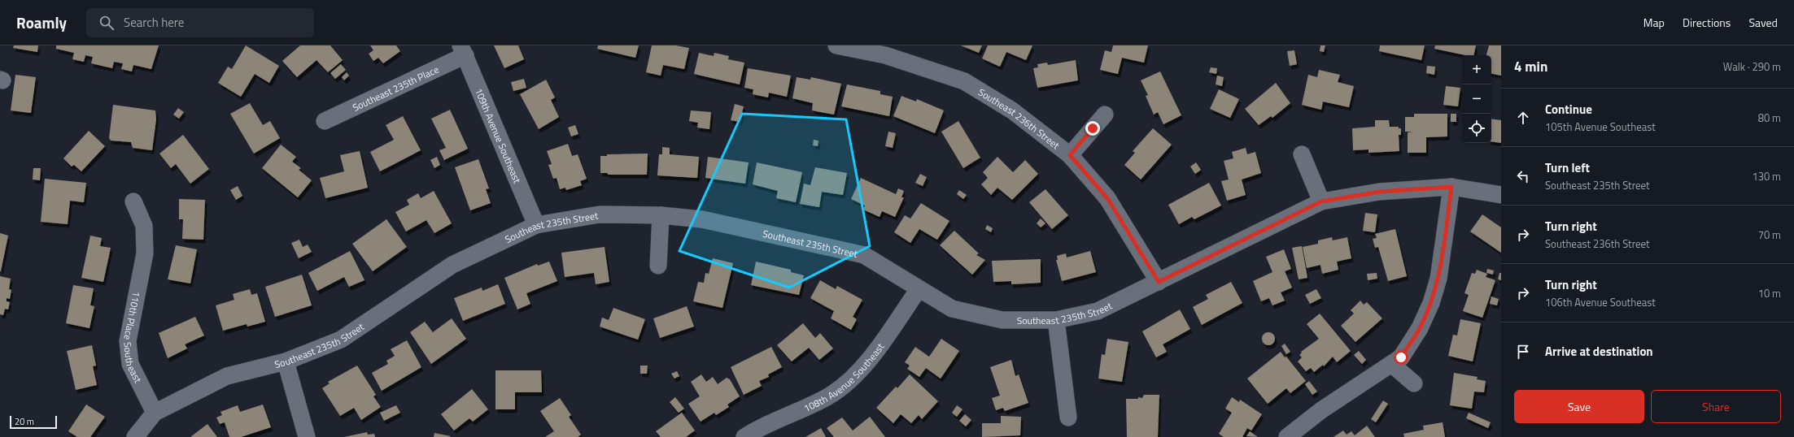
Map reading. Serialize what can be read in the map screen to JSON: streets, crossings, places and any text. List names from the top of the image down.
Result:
{
  "streets": {
    "street": [
      "Southeast 235th Place",
      "Southeast 236th Street",
      "109th Avenue Southeast",
      "Southeast 235th Street",
      "110th Place Southeast",
      "108th Avenue Southeast"
    ]
  },
  "crossings": [
    ["Southeast 235th Place", "109th Avenue Southeast"],
    ["Southeast 236th Street", "Southeast 235th Street"],
    ["109th Avenue Southeast", "Southeast 235th Street"],
    ["Southeast 235th Street", "110th Place Southeast"],
    ["Southeast 235th Street", "108th Avenue Southeast"]
  ],
  "scale_bar": "20 m",
  "page": {
    "header": "Roamly",
    "search": "Search here",
    "nav": ["Map", "Directions", "Saved"],
    "heading": ["4 min", "Walk · 290 m"],
    "map_buttons": ["+", "−"],
    "list": [
      ["Continue", "105th Avenue Southeast", "80 m"],
      ["Turn left", "Southeast 235th Street", "130 m"],
      ["Turn right", "Southeast 236th Street", "70 m"],
      ["Turn right", "106th Avenue Southeast", "10 m"],
      "Arrive at destination"
    ],
    "buttons": ["Save", "Share"],
    "scale": "20 m"
  }
}
